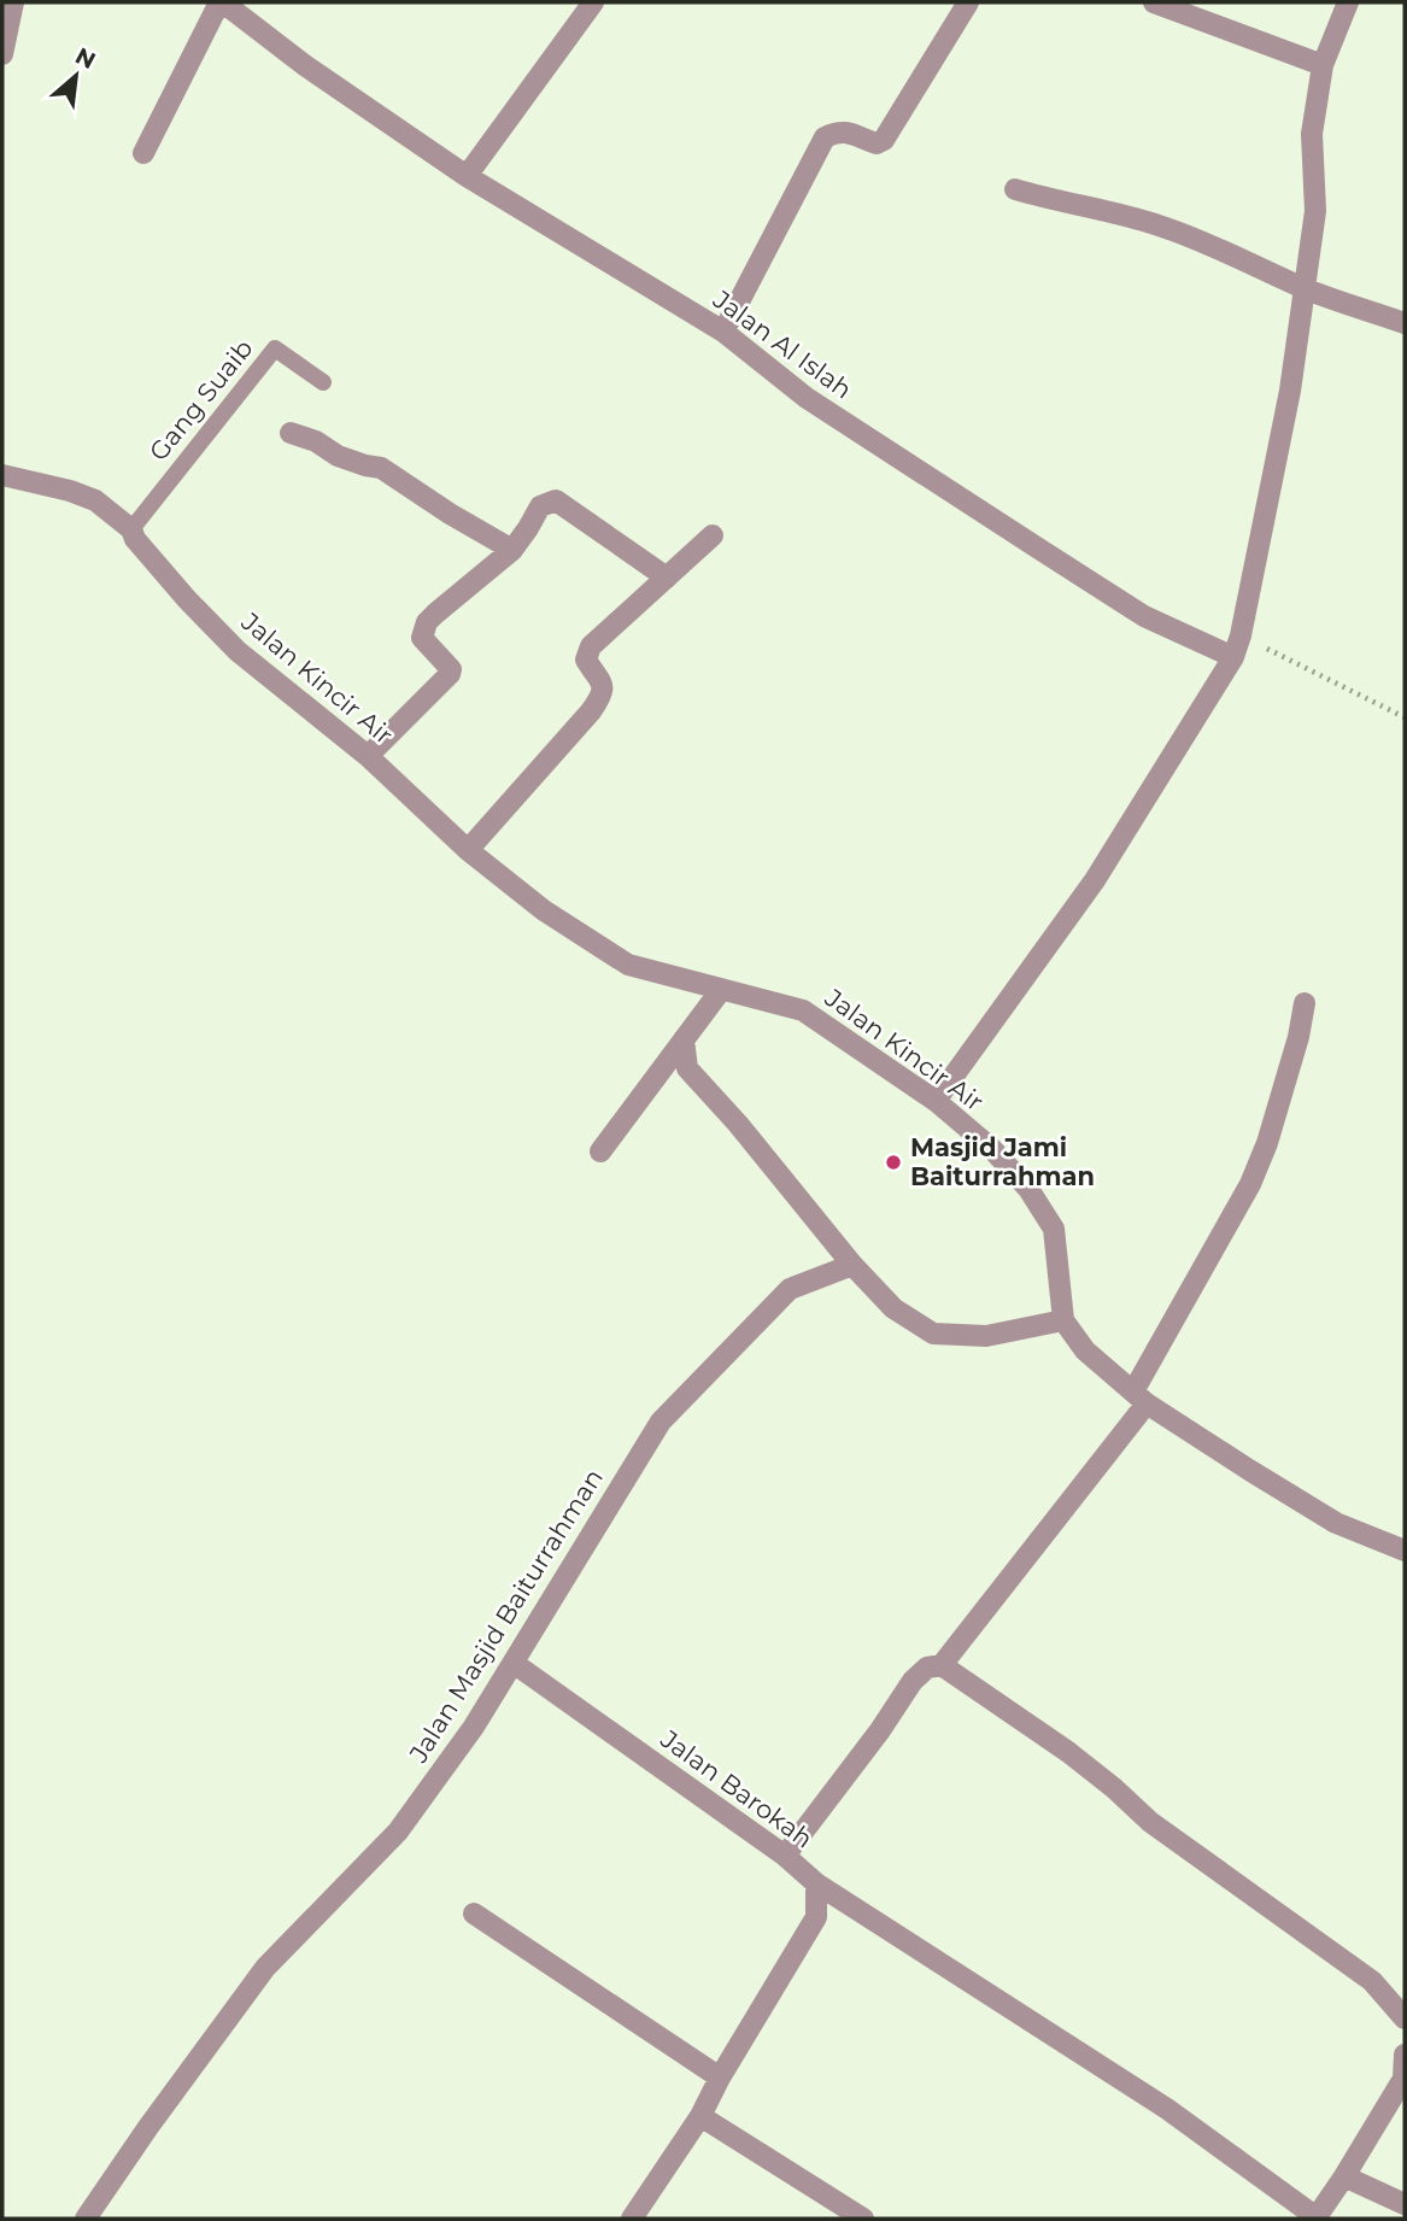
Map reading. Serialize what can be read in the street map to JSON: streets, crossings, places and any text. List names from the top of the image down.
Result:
{
  "streets": {
    "street": [
      "Jalan Al Islah",
      "Jalan Kincir Air",
      "Jalan Masjid Baiturrahman",
      "Jalan Barokah"
    ],
    "lane": ["Gang Suaib"]
  },
  "crossings": [
    ["Gang Suaib", "Jalan Kincir Air"],
    ["Jalan Masjid Baiturrahman", "Jalan Barokah"]
  ],
  "places": ["Masjid Jami Baiturrahman"],
  "north": "top right"
}
